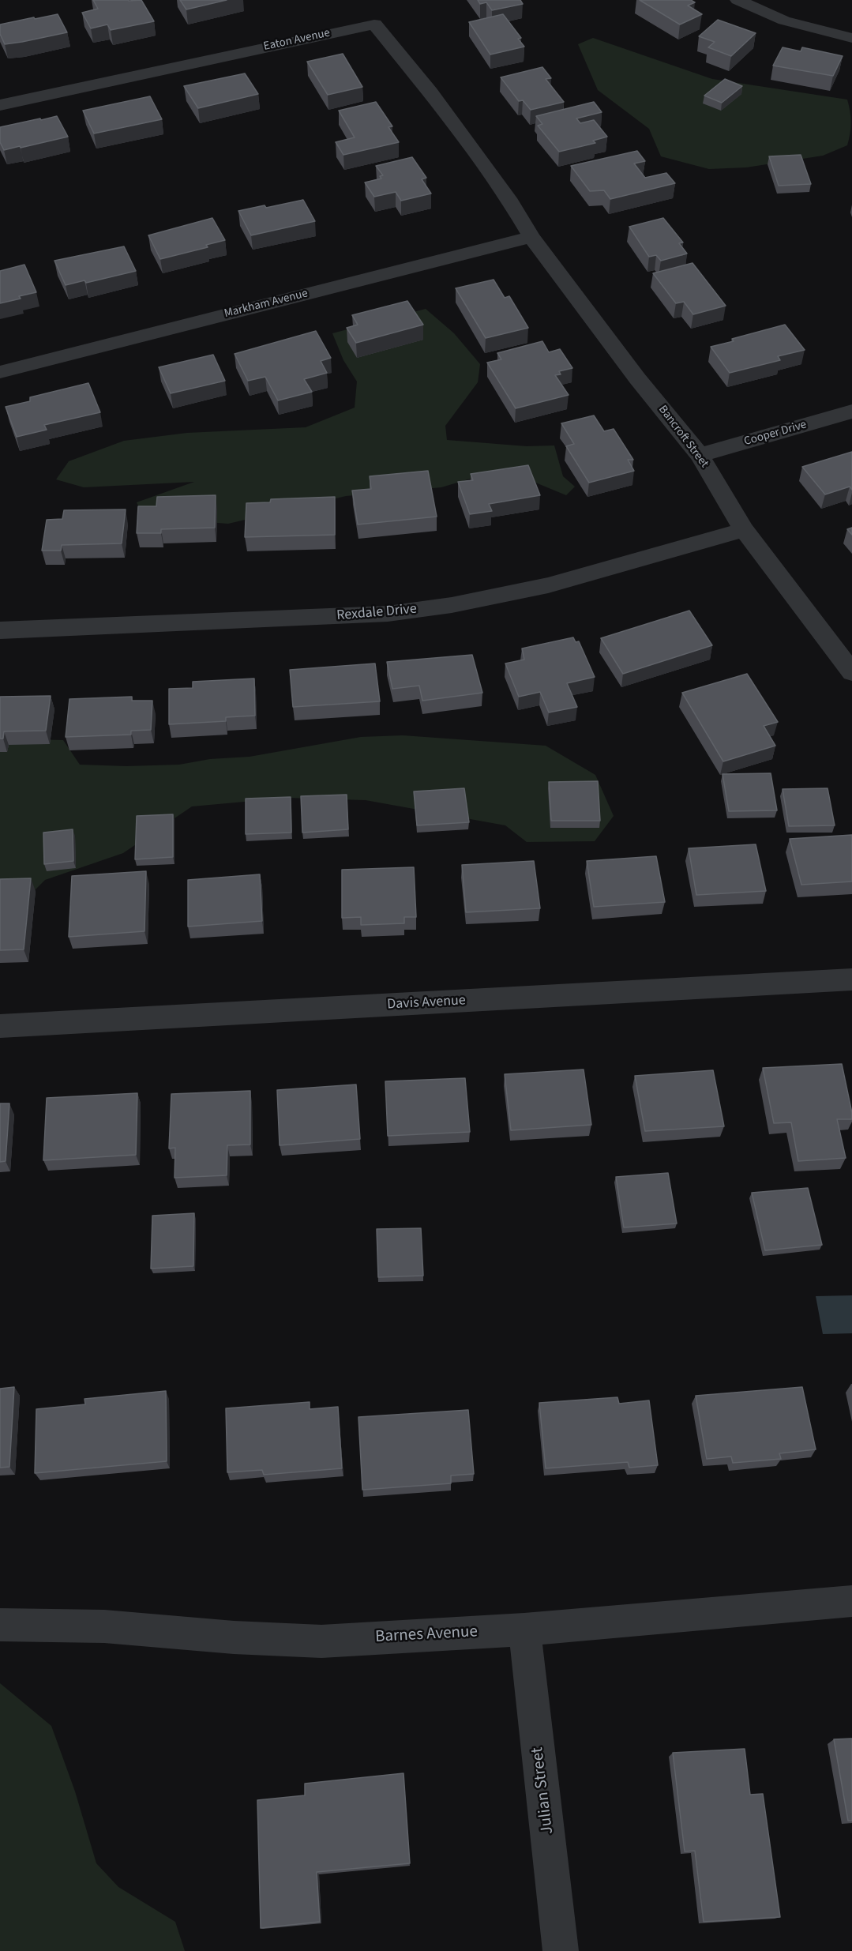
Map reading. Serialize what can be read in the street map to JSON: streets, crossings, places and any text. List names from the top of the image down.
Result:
{
  "streets": {
    "street": [
      "Eaton Avenue",
      "Markham Avenue",
      "Cooper Drive",
      "Bancroft Street",
      "Rexdale Drive",
      "Davis Avenue",
      "Barnes Avenue",
      "Julian Street"
    ]
  },
  "crossings": [
    ["Eaton Avenue", "Bancroft Street"],
    ["Markham Avenue", "Bancroft Street"],
    ["Cooper Drive", "Bancroft Street"],
    ["Bancroft Street", "Rexdale Drive"],
    ["Barnes Avenue", "Julian Street"]
  ]
}
